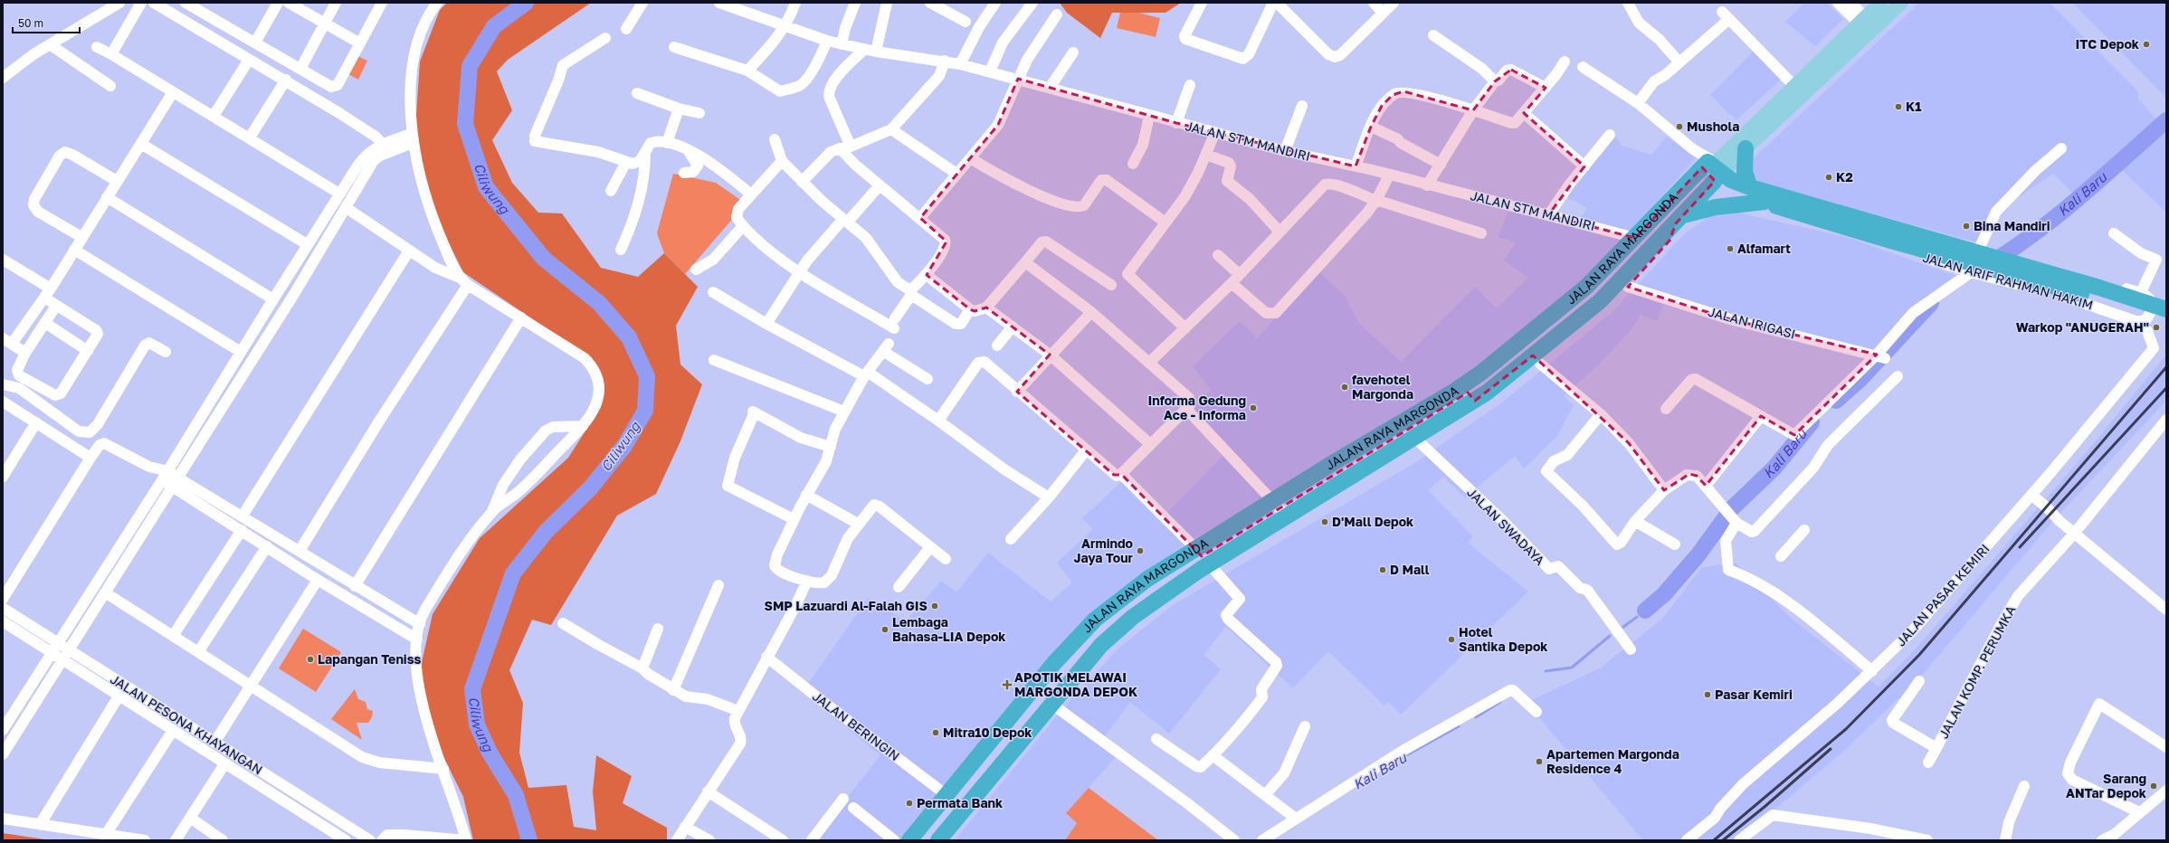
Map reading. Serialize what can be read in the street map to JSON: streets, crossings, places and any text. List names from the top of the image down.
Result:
{
  "streets": {
    "highway": ["JALAN RAYA MARGONDA", "JALAN ARIF RAHMAN HAKIM"],
    "street": [
      "JALAN STM MANDIRI",
      "JALAN IRIGASI",
      "JALAN SWADAYA",
      "JALAN PASAR KEMIRI",
      "JALAN KOMP. PERUMKA",
      "JALAN PESONA KHAYANGAN",
      "JALAN BERINGIN"
    ]
  },
  "crossings": [
    ["JALAN STM MANDIRI", "JALAN RAYA MARGONDA"],
    ["JALAN RAYA MARGONDA", "JALAN ARIF RAHMAN HAKIM"],
    ["JALAN RAYA MARGONDA", "JALAN IRIGASI"],
    ["JALAN RAYA MARGONDA", "JALAN SWADAYA"],
    ["JALAN RAYA MARGONDA", "JALAN BERINGIN"],
    ["JALAN ARIF RAHMAN HAKIM", "JALAN PASAR KEMIRI"]
  ],
  "water": ["Ciliwung", "Kali Baru"],
  "places": {
    "other": [
      "ITC Depok",
      "K1",
      "Mushola",
      "K2",
      "Bina Mandiri",
      "Alfamart",
      "Warkop \"ANUGERAH\"",
      "favehotel Margonda",
      "Informa Gedung Ace - Informa",
      "D'Mall Depok",
      "Armindo Jaya Tour",
      "D Mall",
      "SMP Lazuardi Al-Falah GIS",
      "Lembaga Bahasa-LIA Depok",
      "Hotel Santika Depok",
      "Lapangan Teniss",
      "Pasar Kemiri",
      "Mitra10 Depok",
      "Apartemen Margonda Residence 4",
      "Sarang ANTar Depok",
      "Permata Bank"
    ],
    "health": ["APOTIK MELAWAI MARGONDA DEPOK"]
  },
  "scale_bar": "50 m"
}
